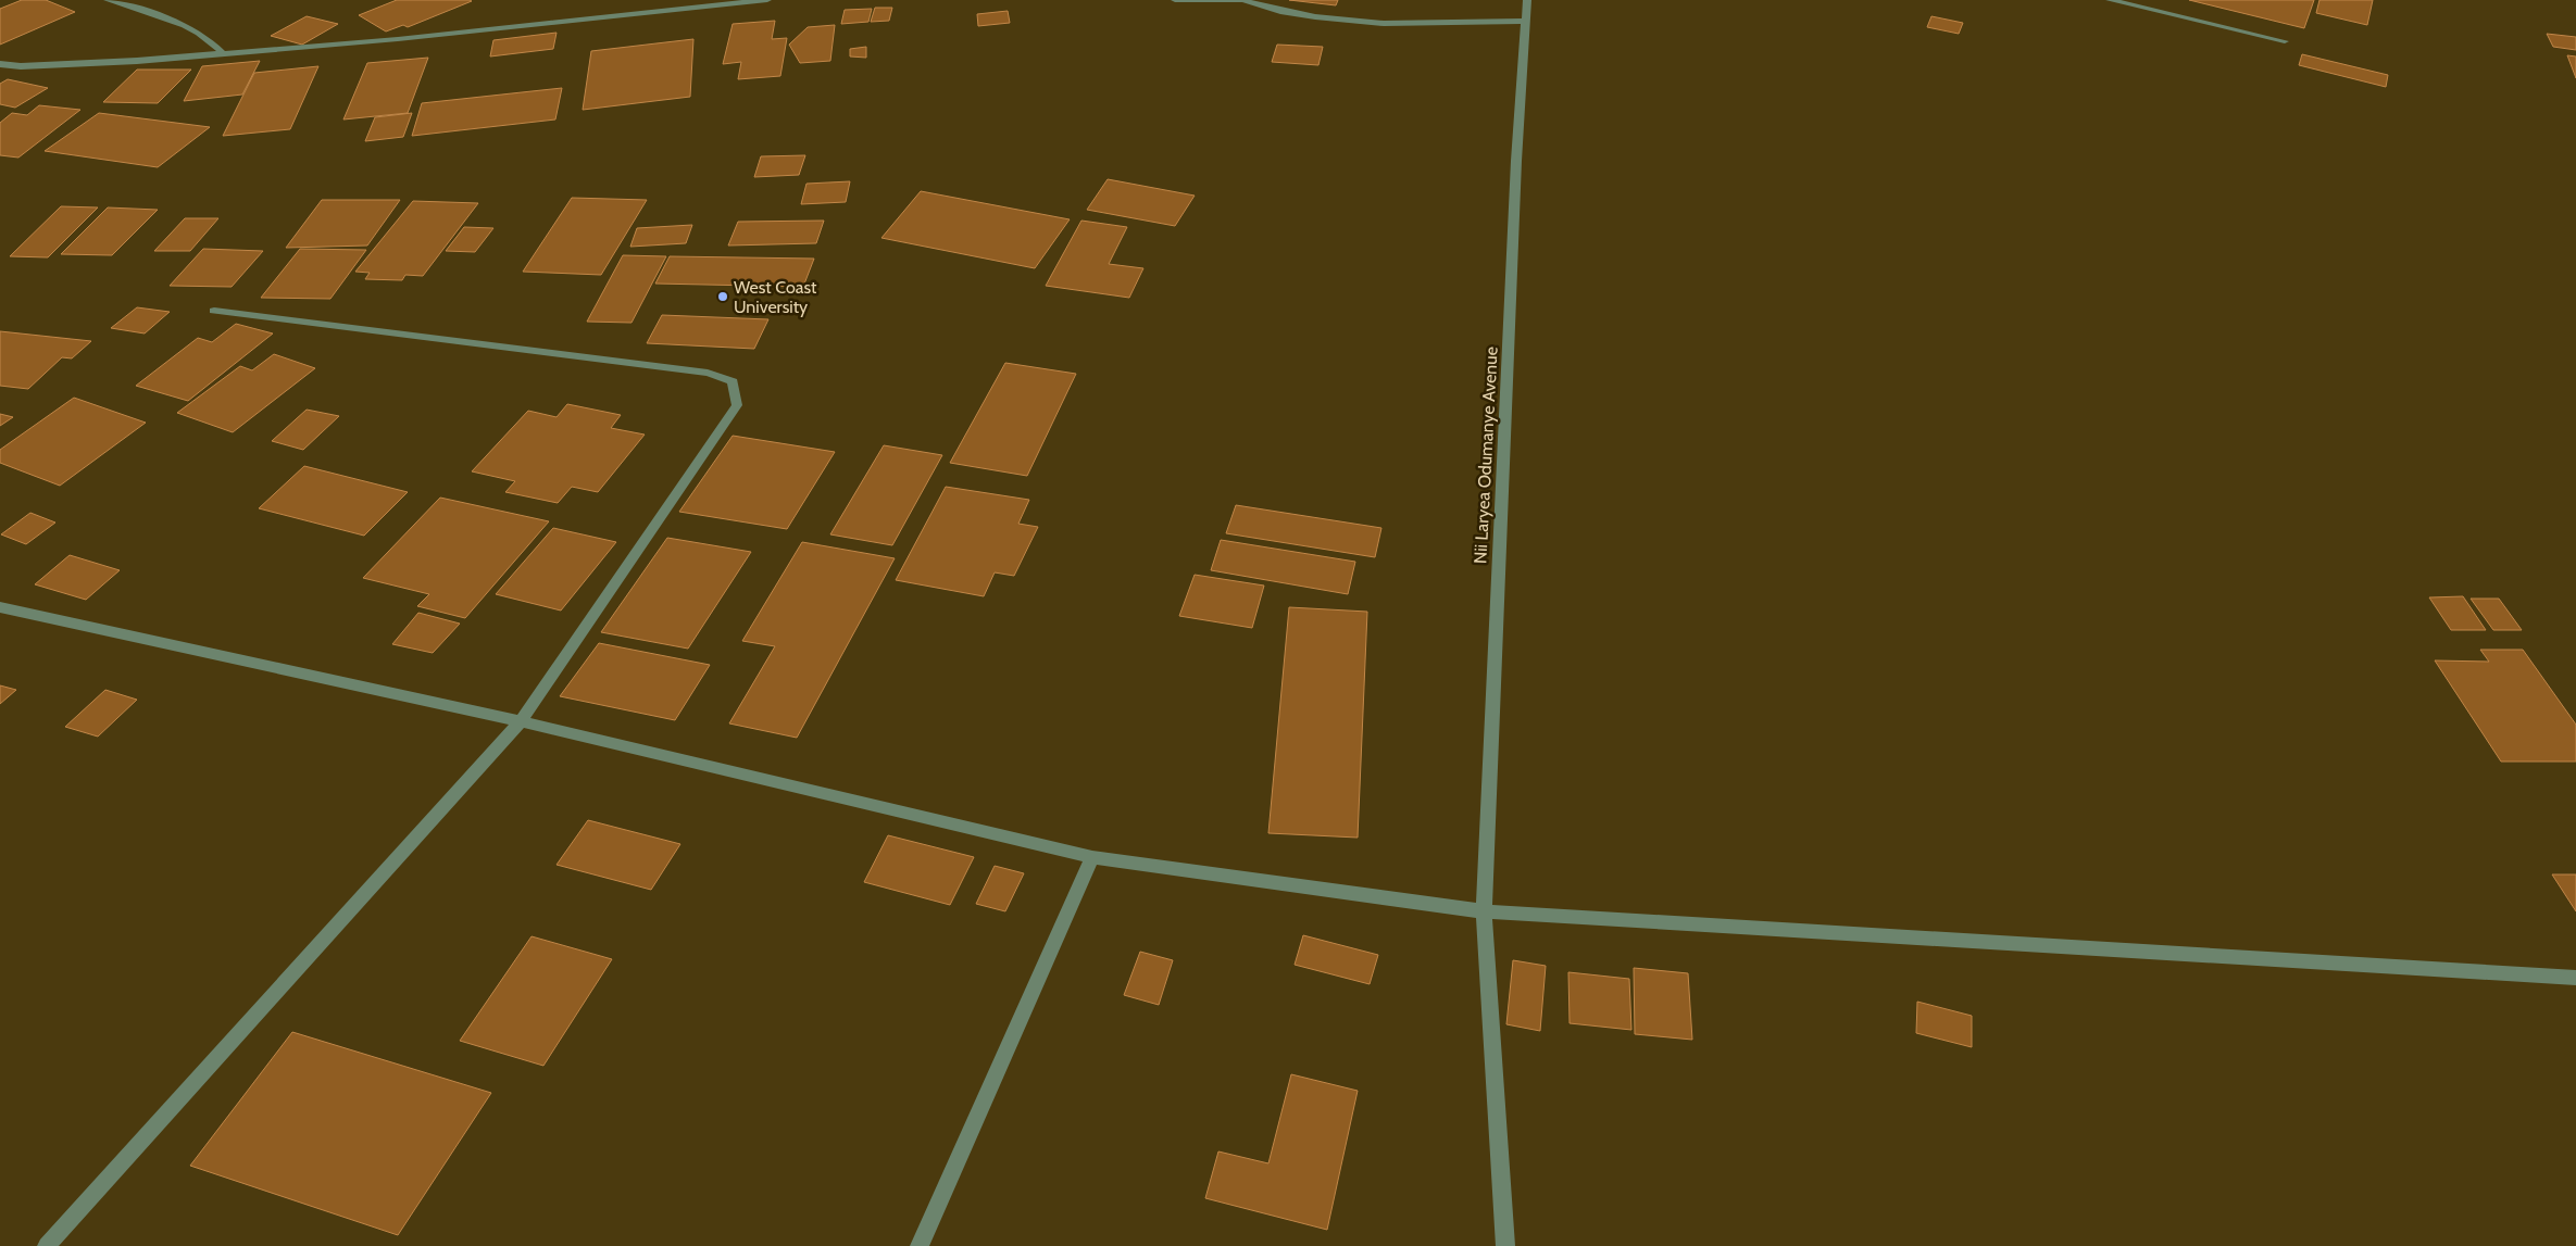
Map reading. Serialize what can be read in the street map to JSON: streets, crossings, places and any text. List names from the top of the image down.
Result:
{
  "streets": {
    "street": ["Nii Laryea Odumanye Avenue"]
  },
  "places": ["West Coast University"]
}
